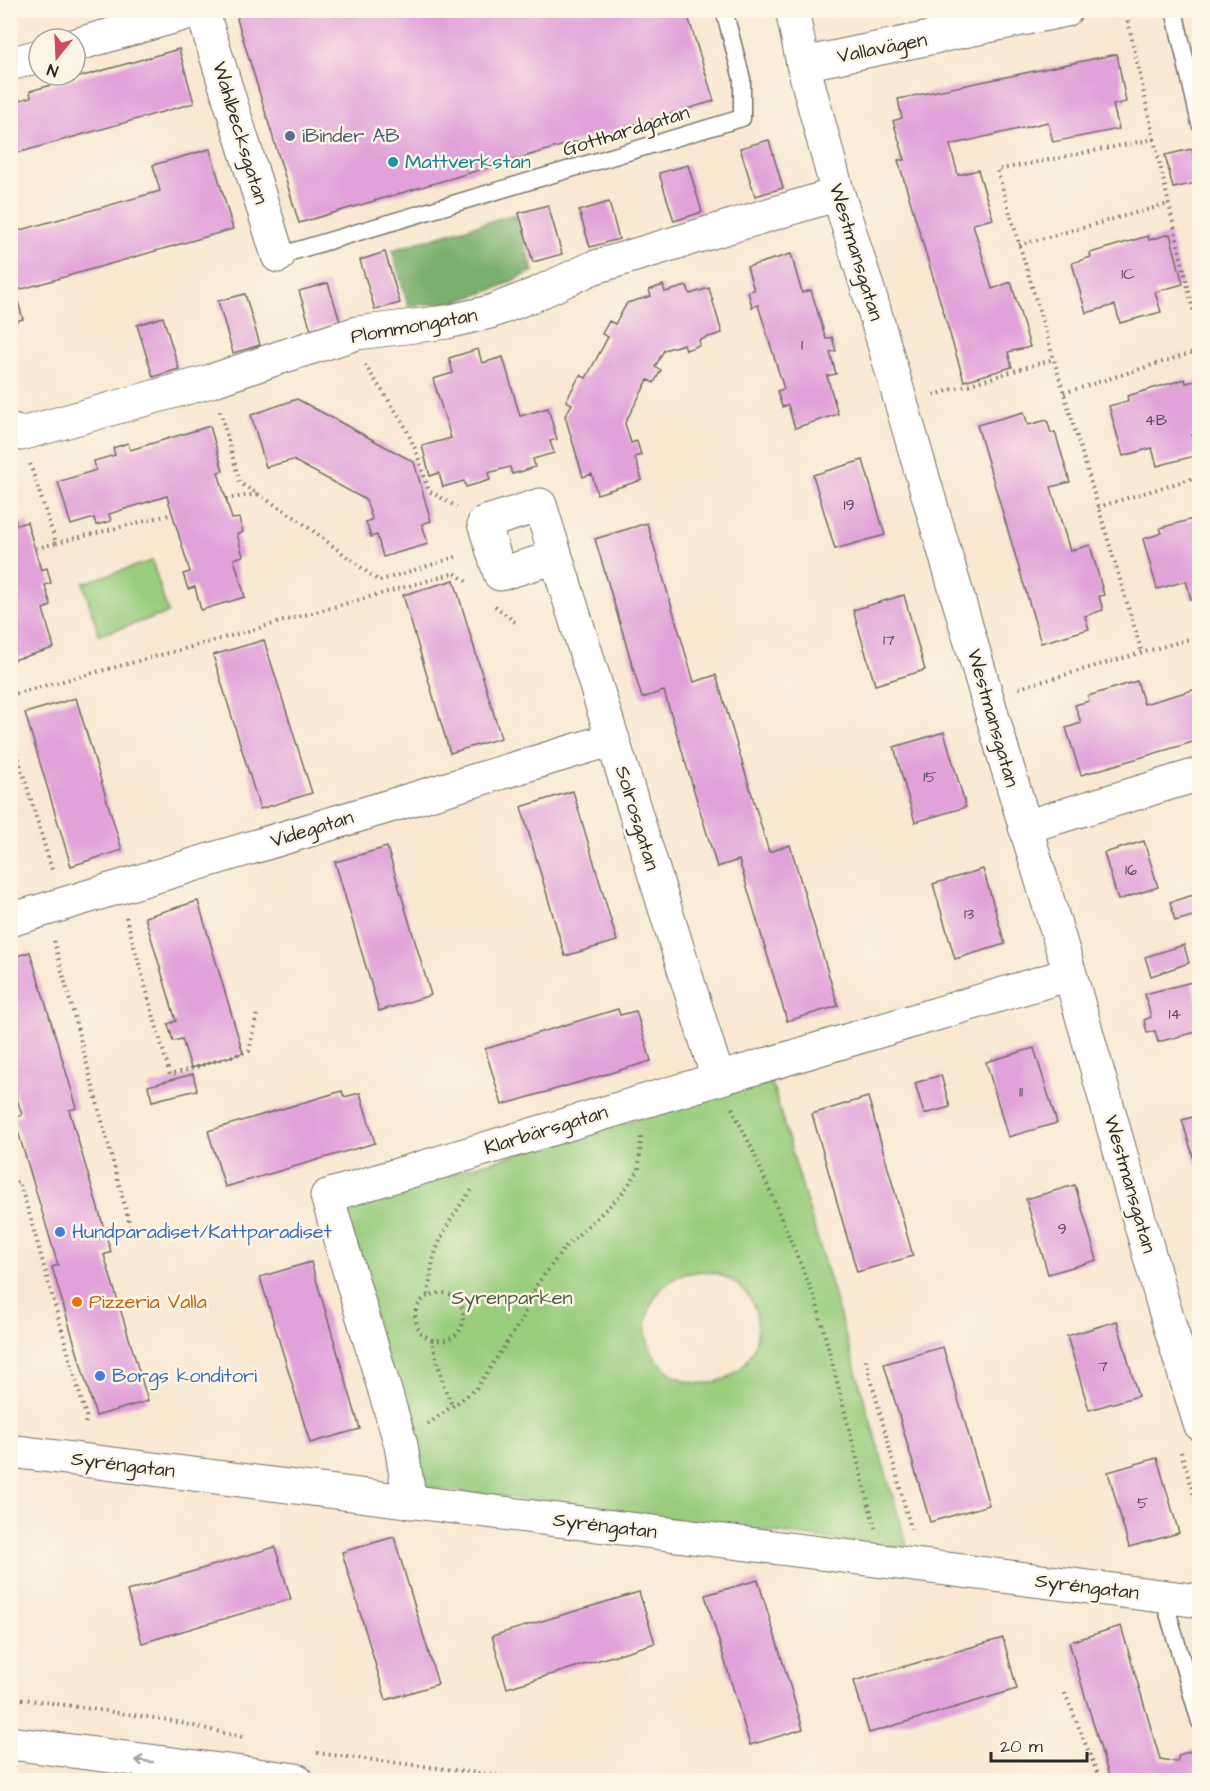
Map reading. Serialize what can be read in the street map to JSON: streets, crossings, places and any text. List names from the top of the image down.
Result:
{
  "streets": {
    "street": [
      "Vallavägen",
      "Wahlbecksgatan",
      "Westmansgatan",
      "Plommongatan",
      "Solrosgatan",
      "Videgatan",
      "Klarbärsgatan",
      "Syréngatan"
    ],
    "lane": ["Gotthardgatan"]
  },
  "crossings": [
    ["Vallavägen", "Westmansgatan"],
    ["Gotthardgatan", "Wahlbecksgatan"],
    ["Westmansgatan", "Plommongatan"],
    ["Westmansgatan", "Klarbärsgatan"],
    ["Solrosgatan", "Videgatan"],
    ["Solrosgatan", "Klarbärsgatan"],
    ["Klarbärsgatan", "Syréngatan"]
  ],
  "parks": ["Syrenparken"],
  "places": [
    "iBinder AB",
    "Mattverkstan",
    "Hundparadiset/Kattparadiset",
    "Pizzeria Valla",
    "Borgs konditori"
  ],
  "house_numbers": [
    "1C",
    "1",
    "4B",
    "19",
    "17",
    "15",
    "16",
    "13",
    "14",
    "11",
    "9",
    "7",
    "5"
  ],
  "scale_bar": "20 m",
  "north": "bottom"
}
